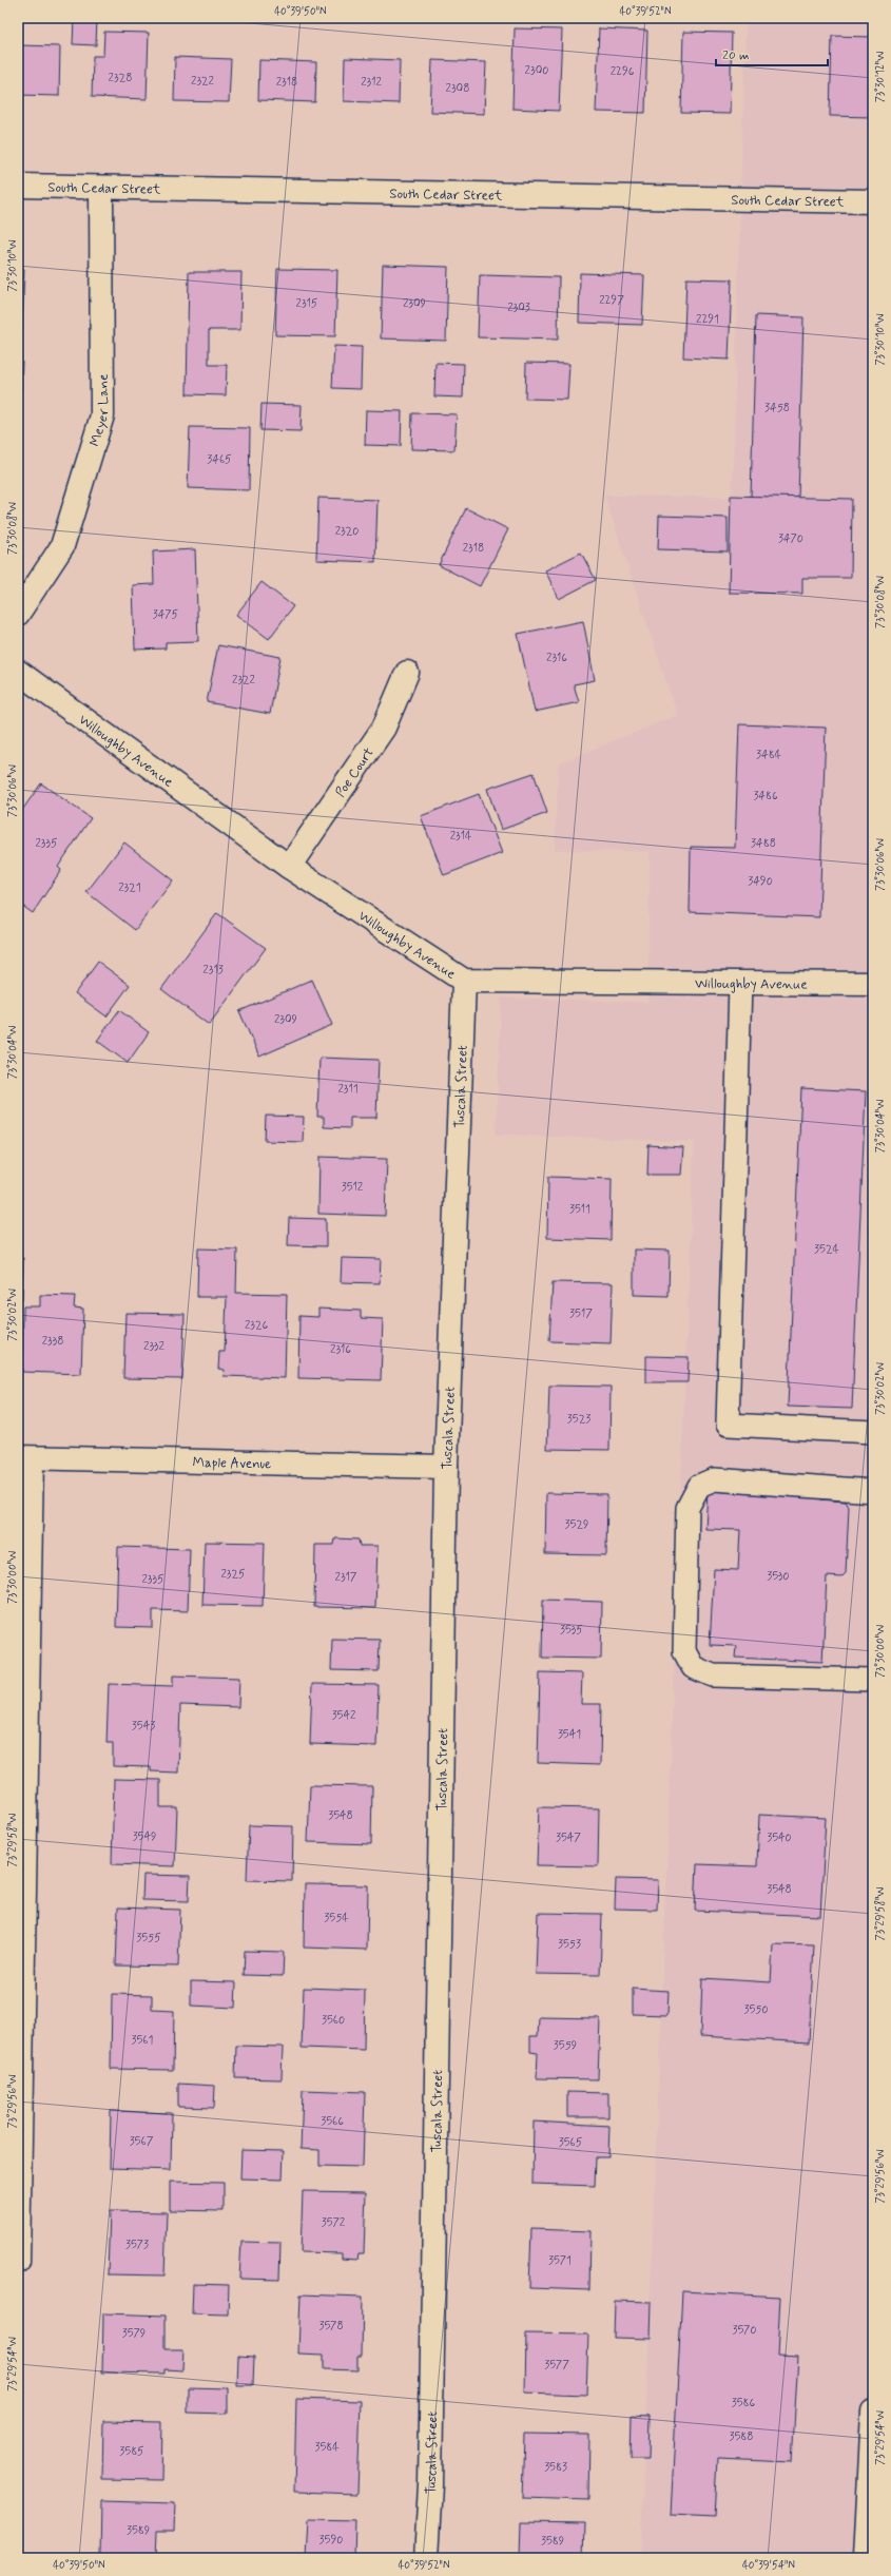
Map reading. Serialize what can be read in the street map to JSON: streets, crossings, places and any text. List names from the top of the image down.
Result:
{
  "streets": {
    "street": [
      "South Cedar Street",
      "Meyer Lane",
      "Willoughby Avenue",
      "Poe Court",
      "Tuscala Street",
      "Maple Avenue"
    ]
  },
  "crossings": [
    ["South Cedar Street", "Meyer Lane"],
    ["Willoughby Avenue", "Poe Court"],
    ["Willoughby Avenue", "Tuscala Street"],
    ["Tuscala Street", "Maple Avenue"]
  ],
  "house_numbers": [
    "2300",
    "2296",
    "2328",
    "2322",
    "2318",
    "2312",
    "2308",
    "2297",
    "2315",
    "2309",
    "2303",
    "2291",
    "3458",
    "3465",
    "2320",
    "3470",
    "2318",
    "3475",
    "2316",
    "2322",
    "3484",
    "3486",
    "2314",
    "2335",
    "3488",
    "3490",
    "2321",
    "2313",
    "2309",
    "2311",
    "3512",
    "3511",
    "3524",
    "3517",
    "2326",
    "2338",
    "2332",
    "2316",
    "3523",
    "3529",
    "2325",
    "3530",
    "2317",
    "2335",
    "3535",
    "3542",
    "3543",
    "3541",
    "3548",
    "3549",
    "3547",
    "3540",
    "3548",
    "3554",
    "3555",
    "3553",
    "3550",
    "3560",
    "3561",
    "3559",
    "3566",
    "3567",
    "3565",
    "3572",
    "3573",
    "3571",
    "3578",
    "3570",
    "3579",
    "3577",
    "3586",
    "3588",
    "3584",
    "3585",
    "3583",
    "3589",
    "3590",
    "3589"
  ],
  "scale_bar": "20 m",
  "coordinates": [
    "40°39'50\"N",
    "40°39'52\"N",
    "73°30'12\"W",
    "73°30'10\"W",
    "73°30'08\"W",
    "73°30'06\"W",
    "73°30'04\"W",
    "73°30'02\"W",
    "73°30'00\"W",
    "73°29'58\"W",
    "73°29'56\"W",
    "73°29'54\"W",
    "40°39'54\"N"
  ]
}
